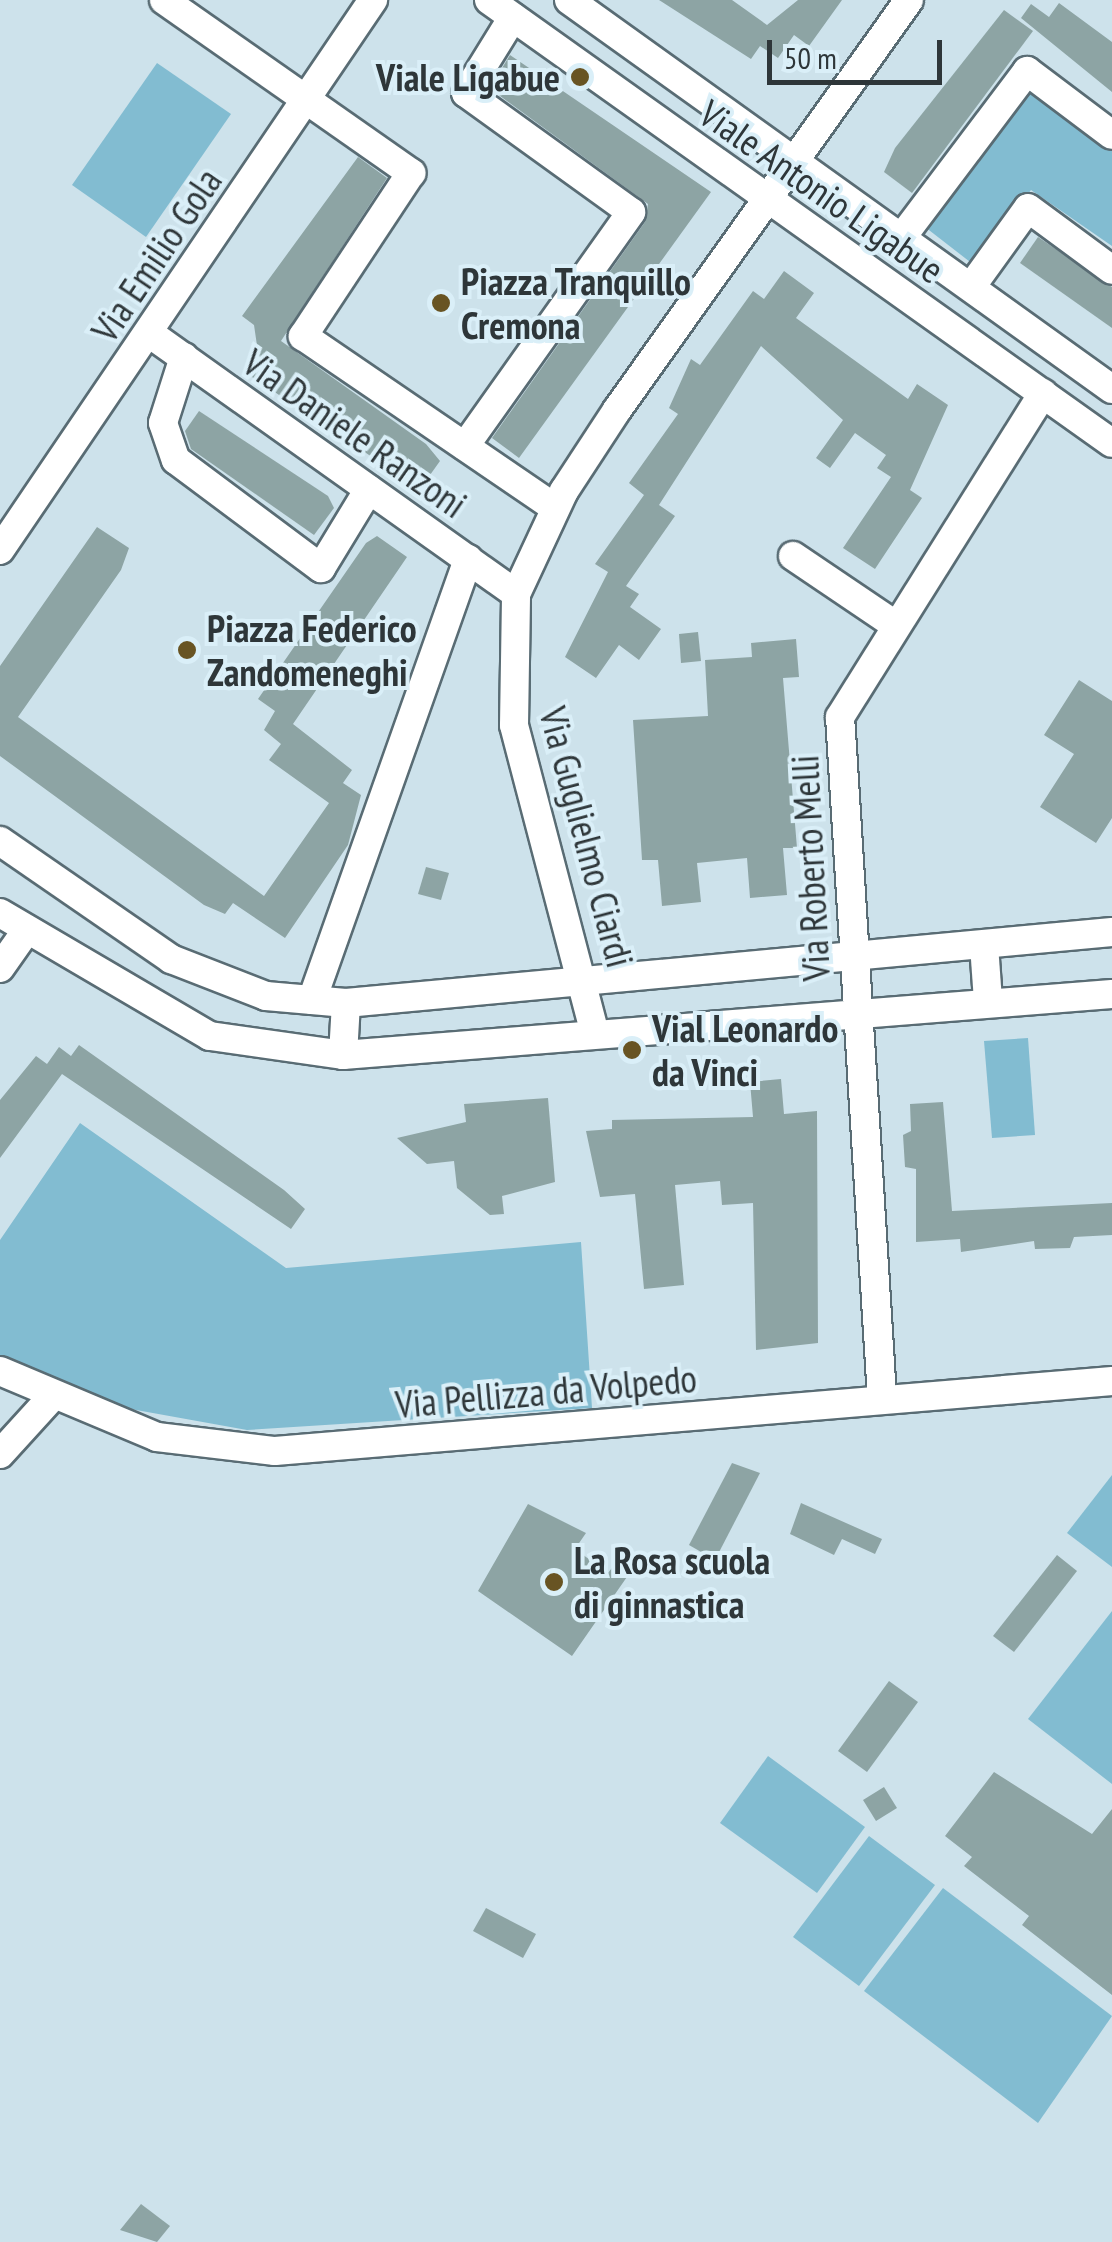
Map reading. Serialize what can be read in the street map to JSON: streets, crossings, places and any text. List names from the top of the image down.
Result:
{
  "streets": {
    "street": [
      "Viale Antonio Ligabue",
      "Via Emilio Gola",
      "Via Daniele Ranzoni",
      "Via Guglielmo Ciardi",
      "Via Roberto Melli",
      "Via Pellizza da Volpedo"
    ]
  },
  "crossings": [
    ["Viale Antonio Ligabue", "Via Guglielmo Ciardi"],
    ["Viale Antonio Ligabue", "Via Roberto Melli"],
    ["Via Emilio Gola", "Via Daniele Ranzoni"],
    ["Via Daniele Ranzoni", "Via Guglielmo Ciardi"],
    ["Via Roberto Melli", "Via Pellizza da Volpedo"]
  ],
  "places": [
    "Viale Ligabue",
    "Piazza Tranquillo Cremona",
    "Piazza Federico Zandomeneghi",
    "Vial Leonardo da Vinci",
    "La Rosa scuola di ginnastica"
  ],
  "scale_bar": "50 m"
}
